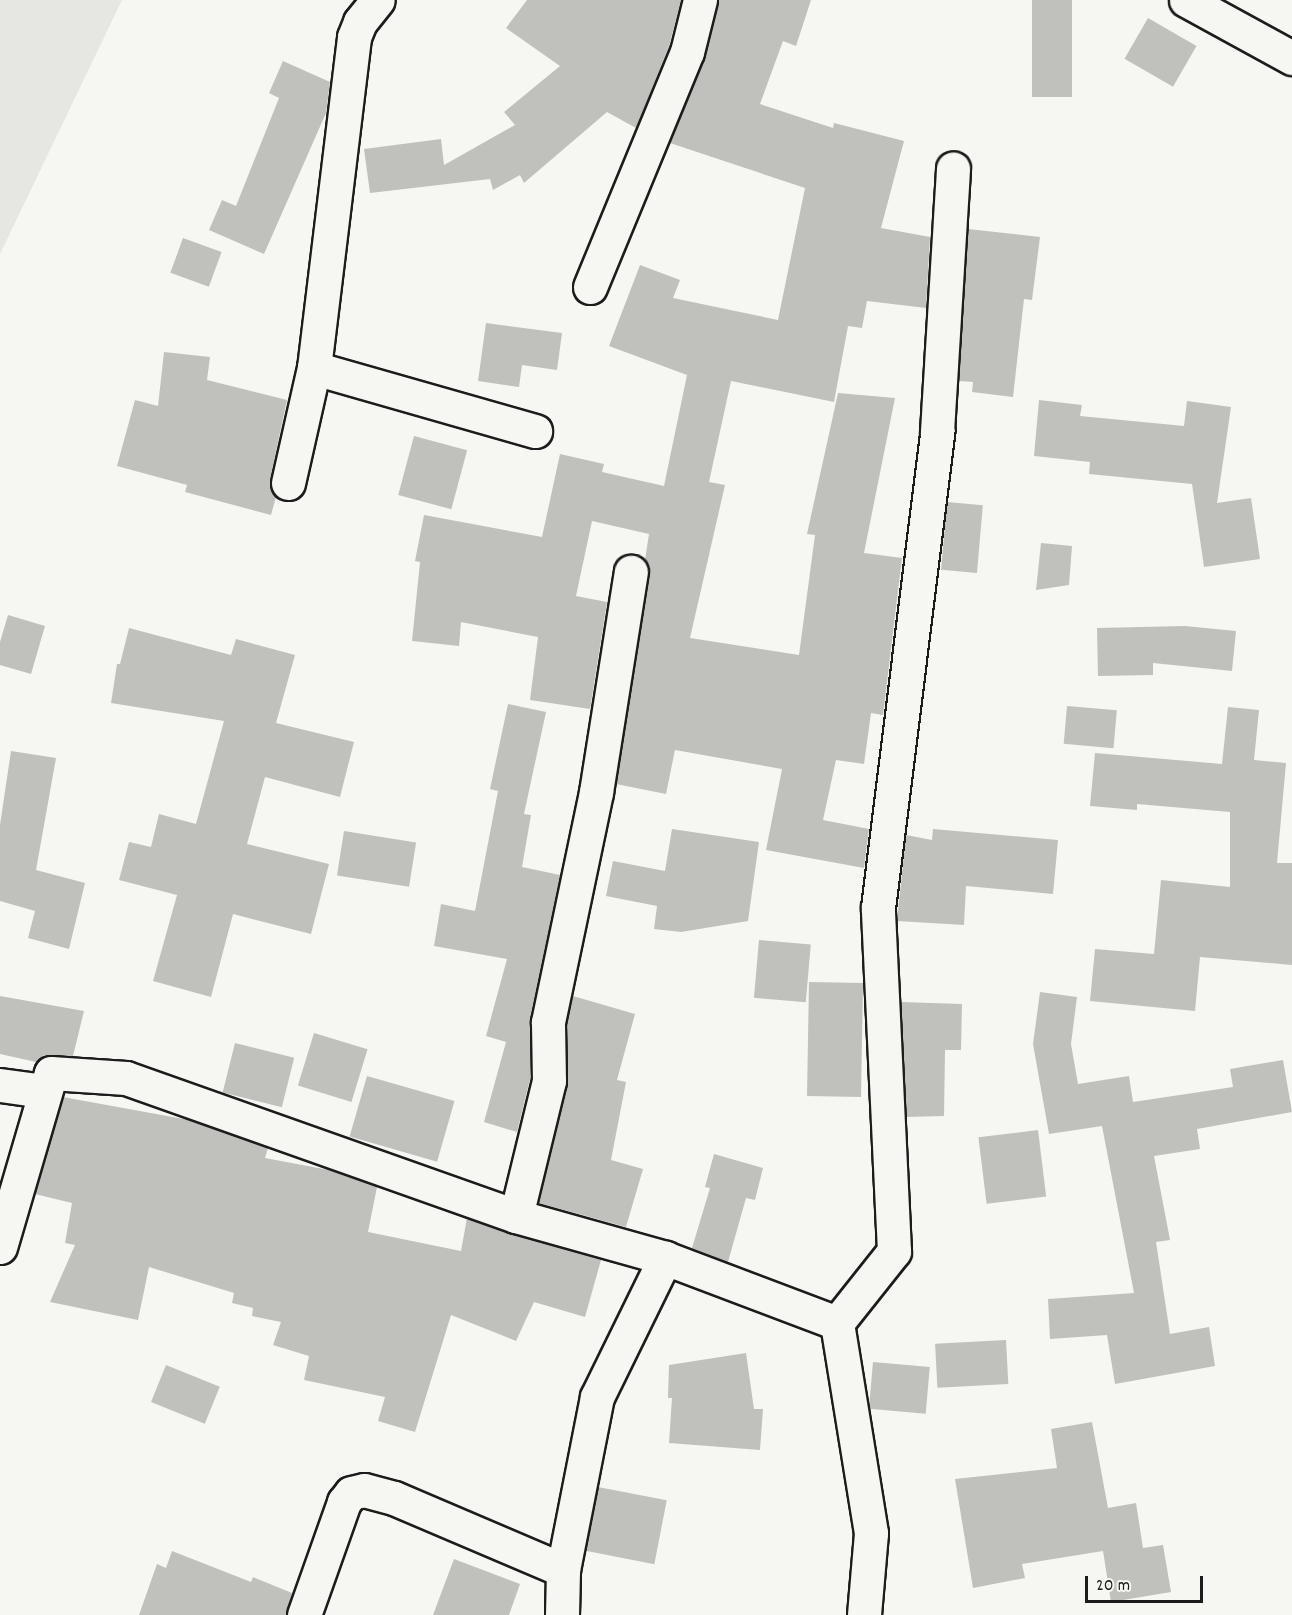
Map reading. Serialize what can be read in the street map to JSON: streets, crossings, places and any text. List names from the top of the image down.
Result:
{
  "scale_bar": "20 m"
}
